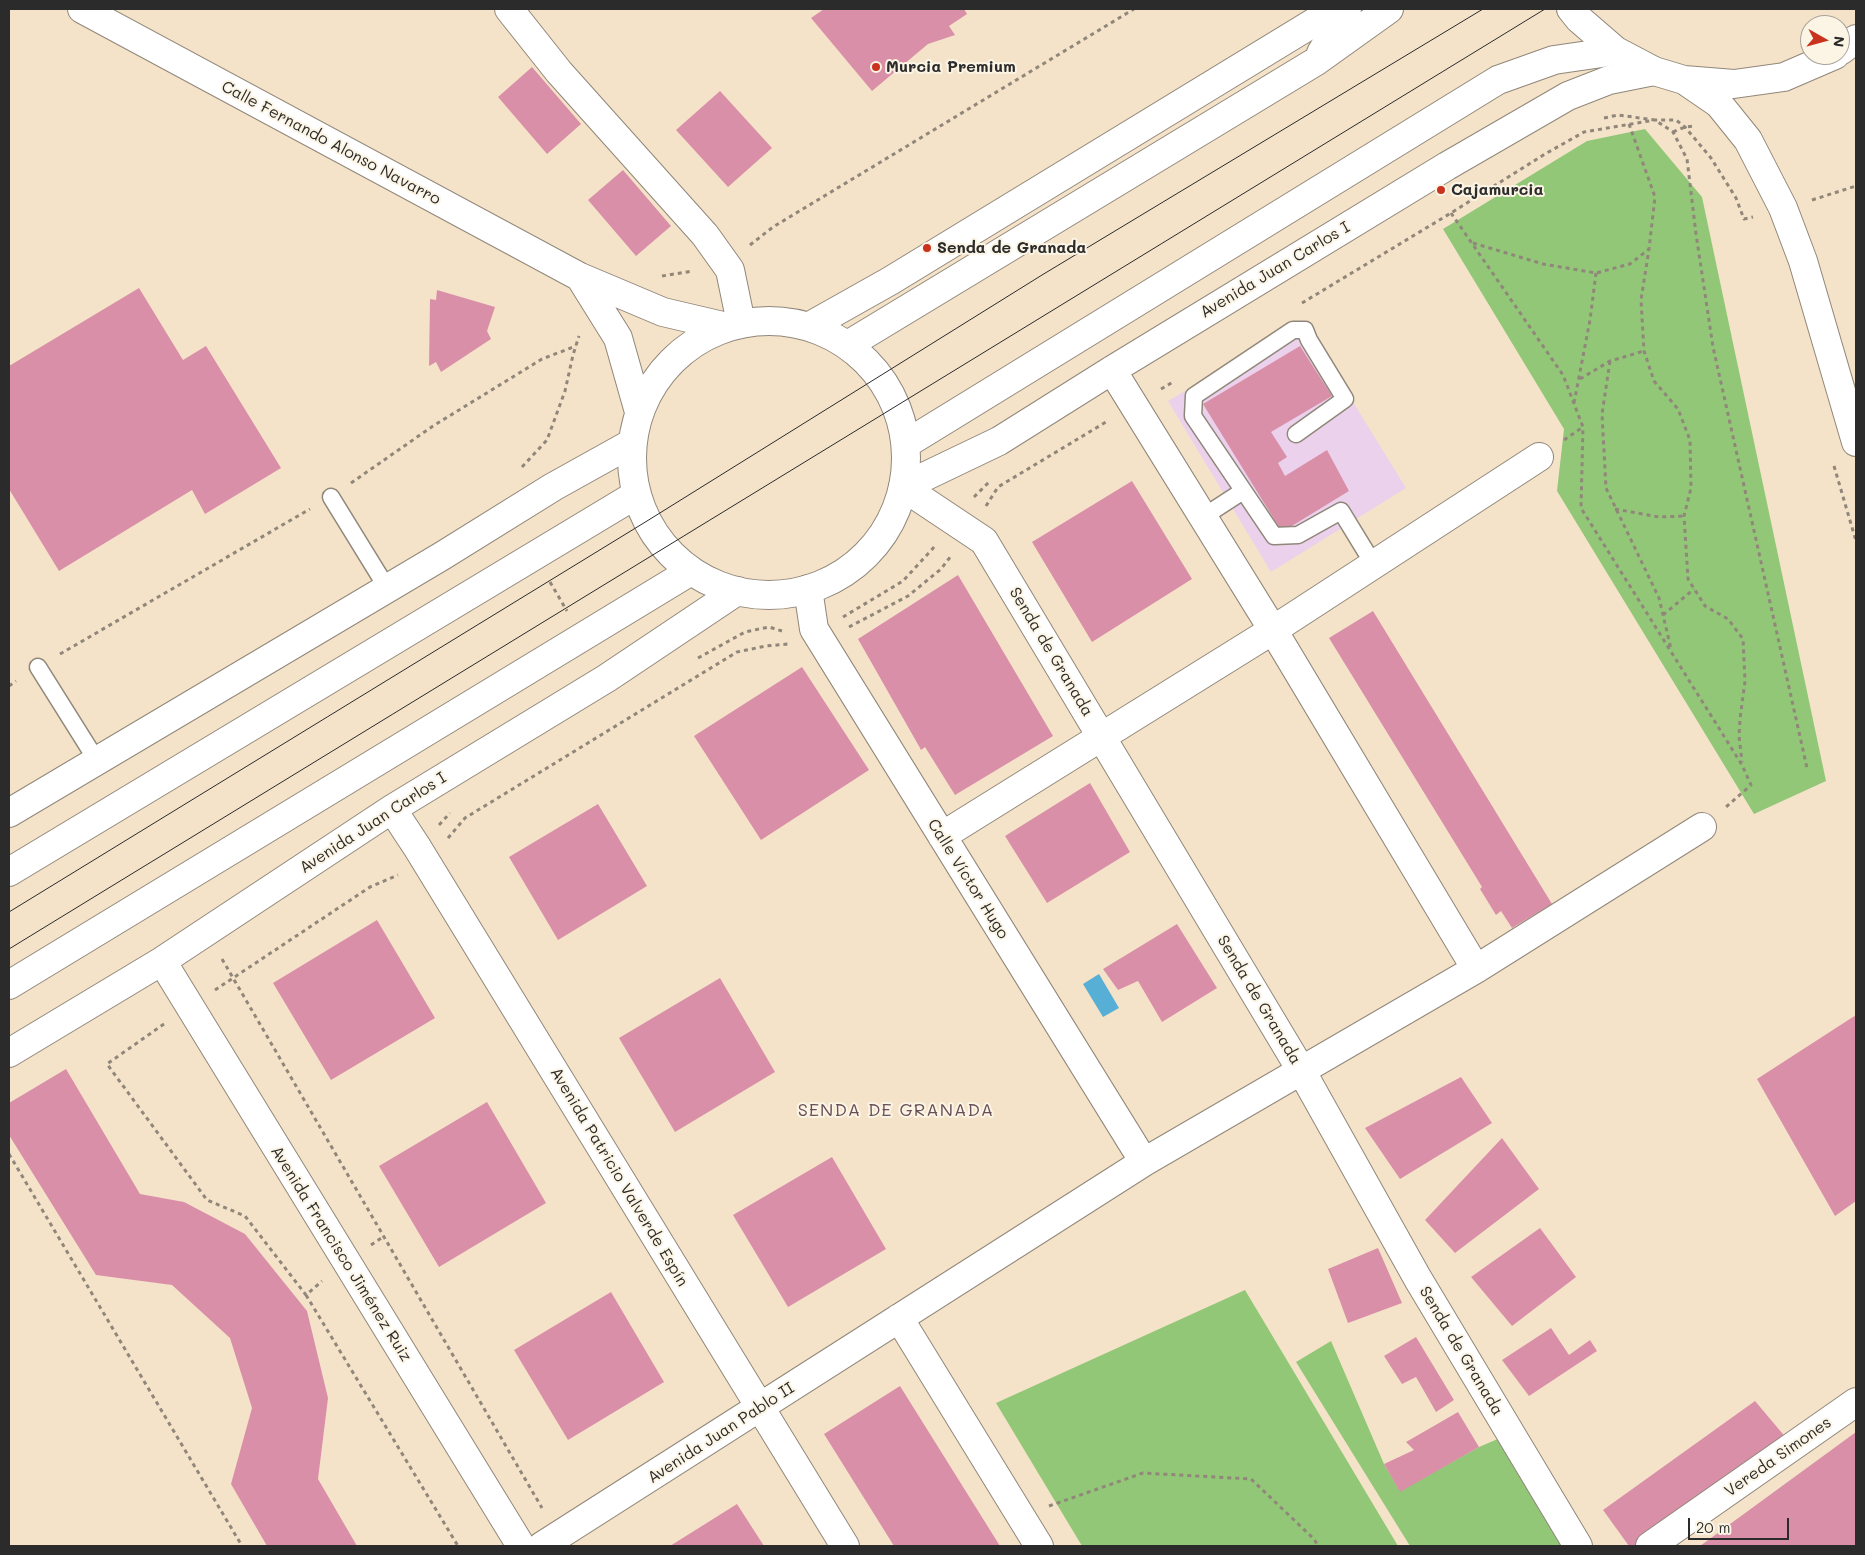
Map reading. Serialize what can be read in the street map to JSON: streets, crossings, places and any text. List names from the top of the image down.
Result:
{
  "streets": {
    "street": [
      "Calle Fernando Alonso Navarro",
      "Avenida Juan Carlos I",
      "Senda de Granada",
      "Calle Víctor Hugo",
      "Avenida Patricio Valverde Espín",
      "Avenida Francisco Jiménez Ruiz",
      "Avenida Juan Pablo II",
      "Vereda Simones"
    ]
  },
  "crossings": [
    ["Avenida Juan Carlos I", "Senda de Granada"],
    ["Avenida Juan Carlos I", "Avenida Patricio Valverde Espín"],
    ["Avenida Juan Carlos I", "Avenida Francisco Jiménez Ruiz"],
    ["Senda de Granada", "Avenida Juan Pablo II"],
    ["Calle Víctor Hugo", "Avenida Juan Pablo II"],
    ["Avenida Patricio Valverde Espín", "Avenida Juan Pablo II"]
  ],
  "districts": ["SENDA DE GRANADA"],
  "places": ["Murcia Premium", "Cajamurcia", "Senda de Granada"],
  "scale_bar": "20 m",
  "north": "right"
}
